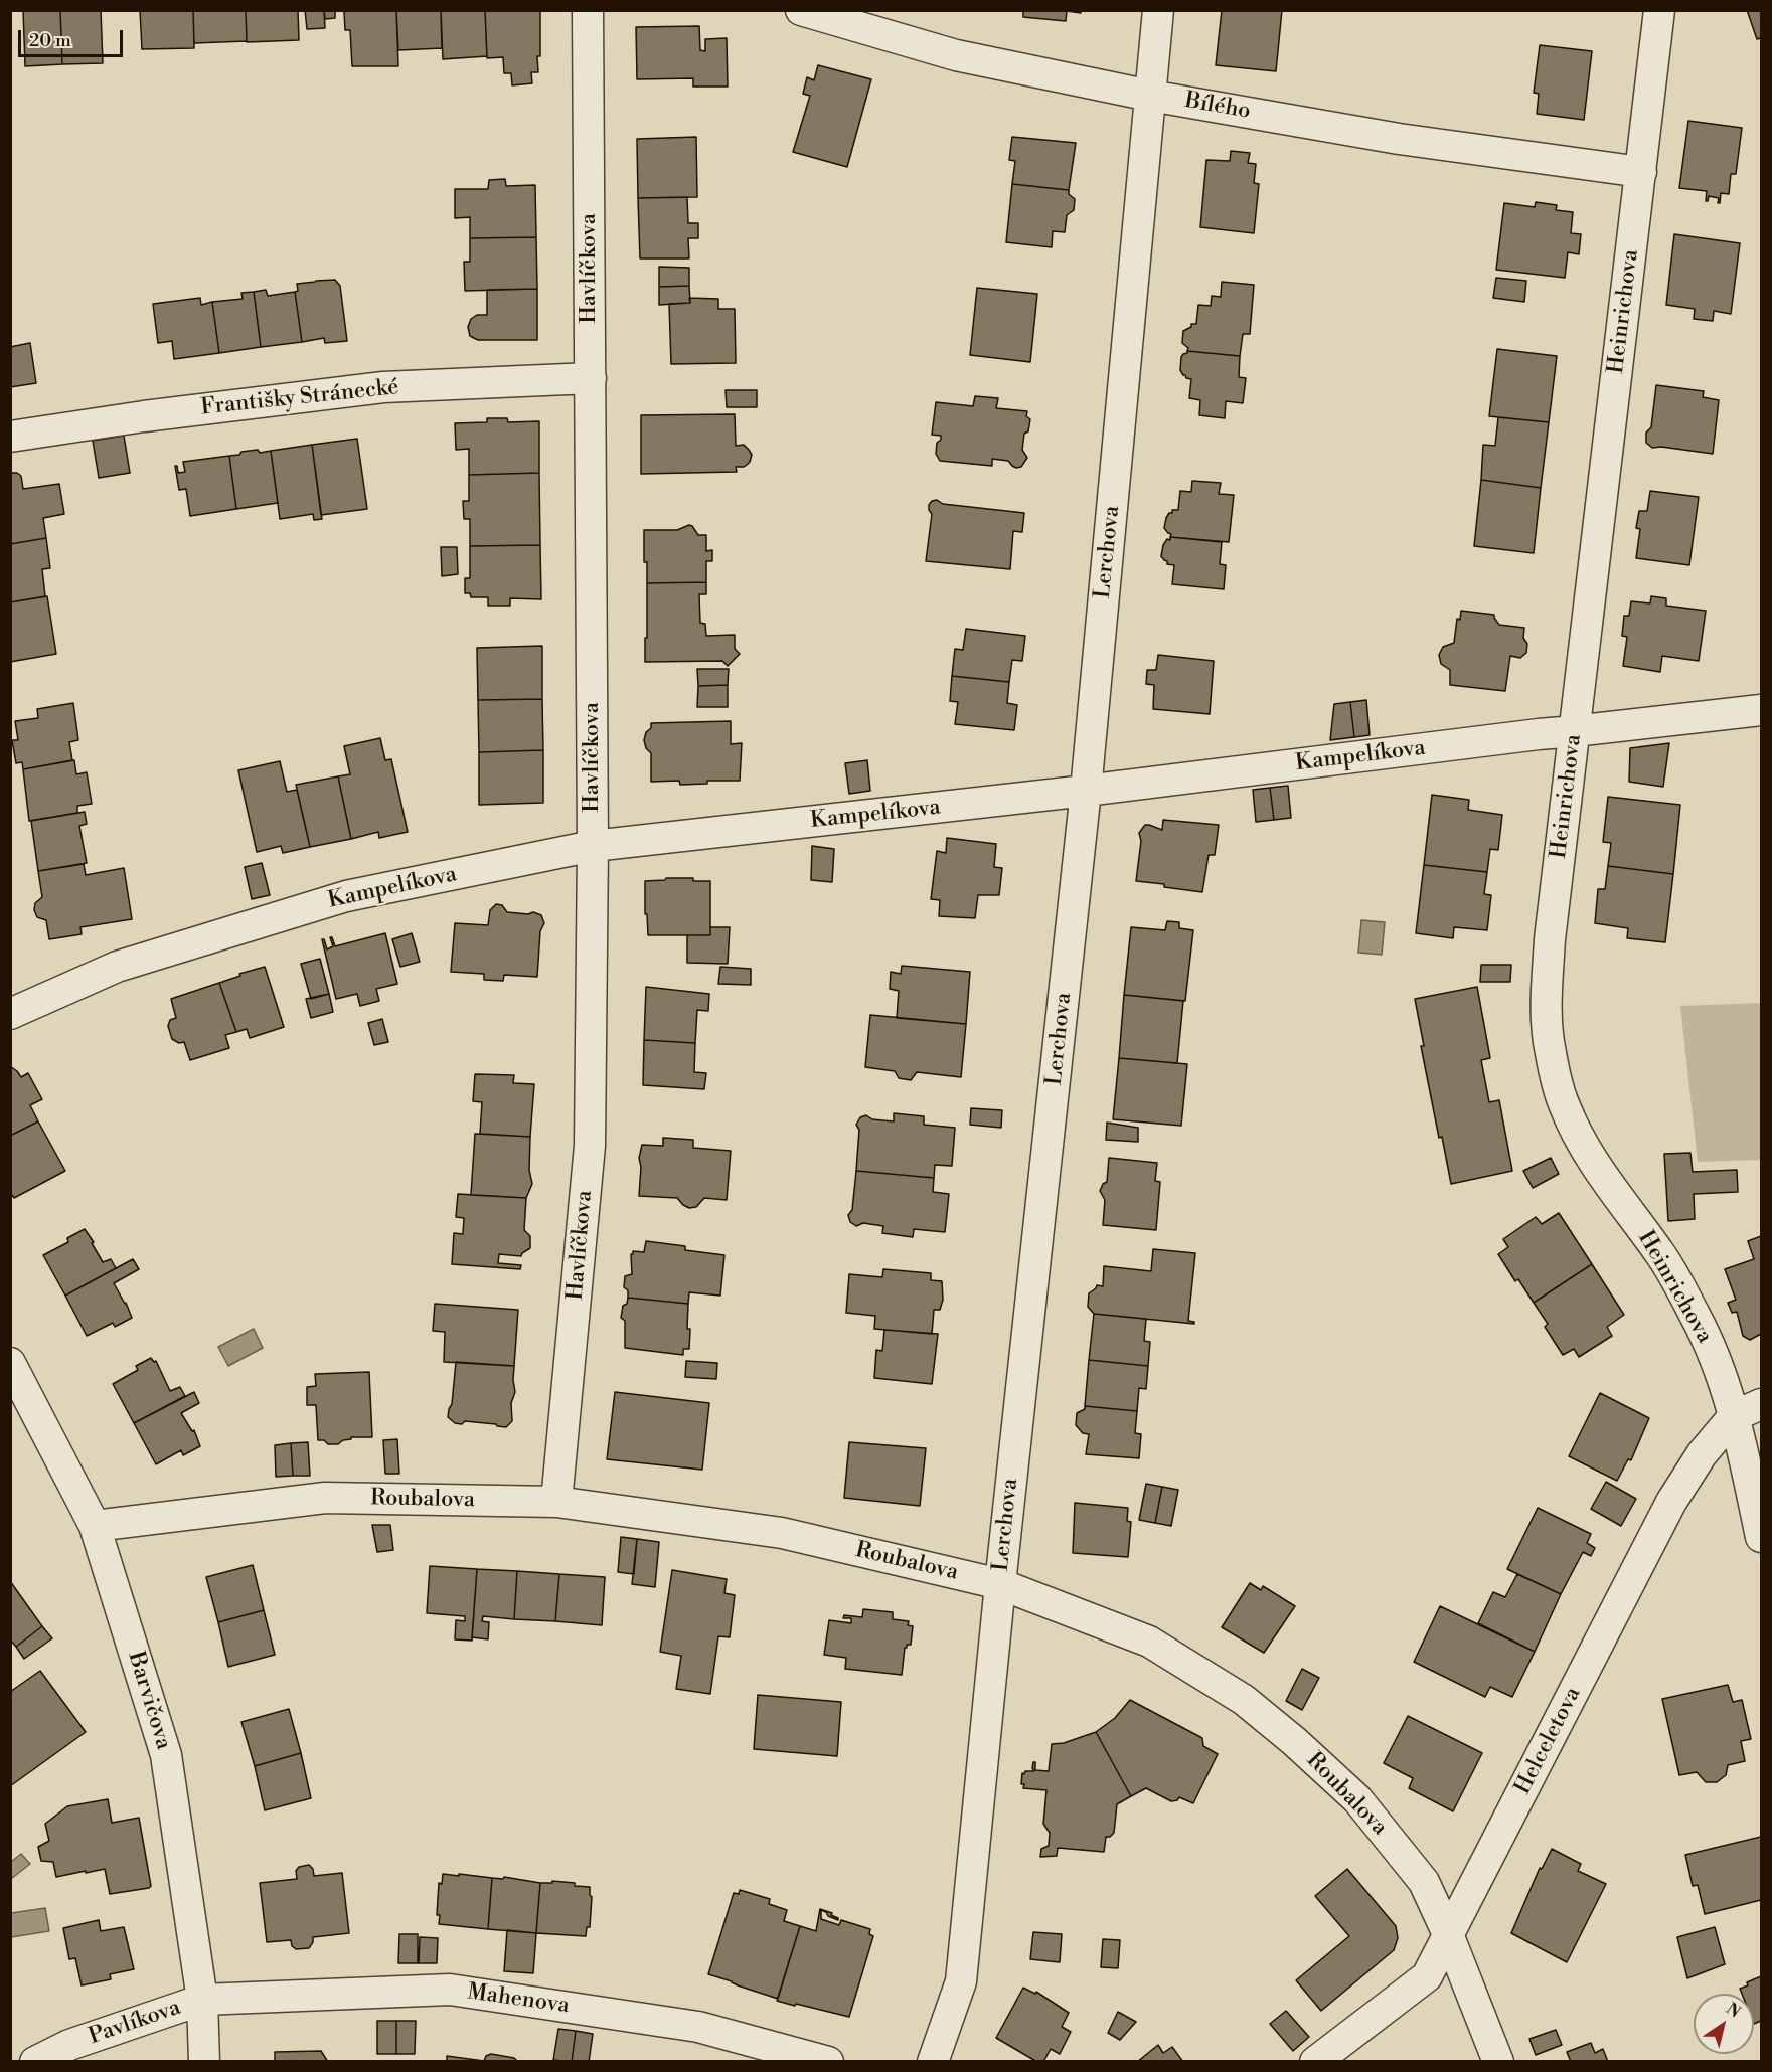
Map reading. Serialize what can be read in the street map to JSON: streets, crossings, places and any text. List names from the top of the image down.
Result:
{
  "streets": {
    "street": [
      "Bílého",
      "Havlíčkova",
      "Heinrichova",
      "Františky Stránecké",
      "Lerchova",
      "Kampelíkova",
      "Roubalova",
      "Barvičova",
      "Helceletova",
      "Mahenova",
      "Pavlíkova"
    ]
  },
  "crossings": [
    ["Bílého", "Heinrichova"],
    ["Bílého", "Lerchova"],
    ["Havlíčkova", "Františky Stránecké"],
    ["Havlíčkova", "Kampelíkova"],
    ["Havlíčkova", "Roubalova"],
    ["Heinrichova", "Kampelíkova"],
    ["Heinrichova", "Helceletova"],
    ["Lerchova", "Kampelíkova"],
    ["Lerchova", "Roubalova"],
    ["Roubalova", "Barvičova"],
    ["Roubalova", "Helceletova"],
    ["Barvičova", "Mahenova"],
    ["Barvičova", "Pavlíkova"],
    ["Mahenova", "Pavlíkova"]
  ],
  "scale_bar": "20 m",
  "north": "top right"
}
